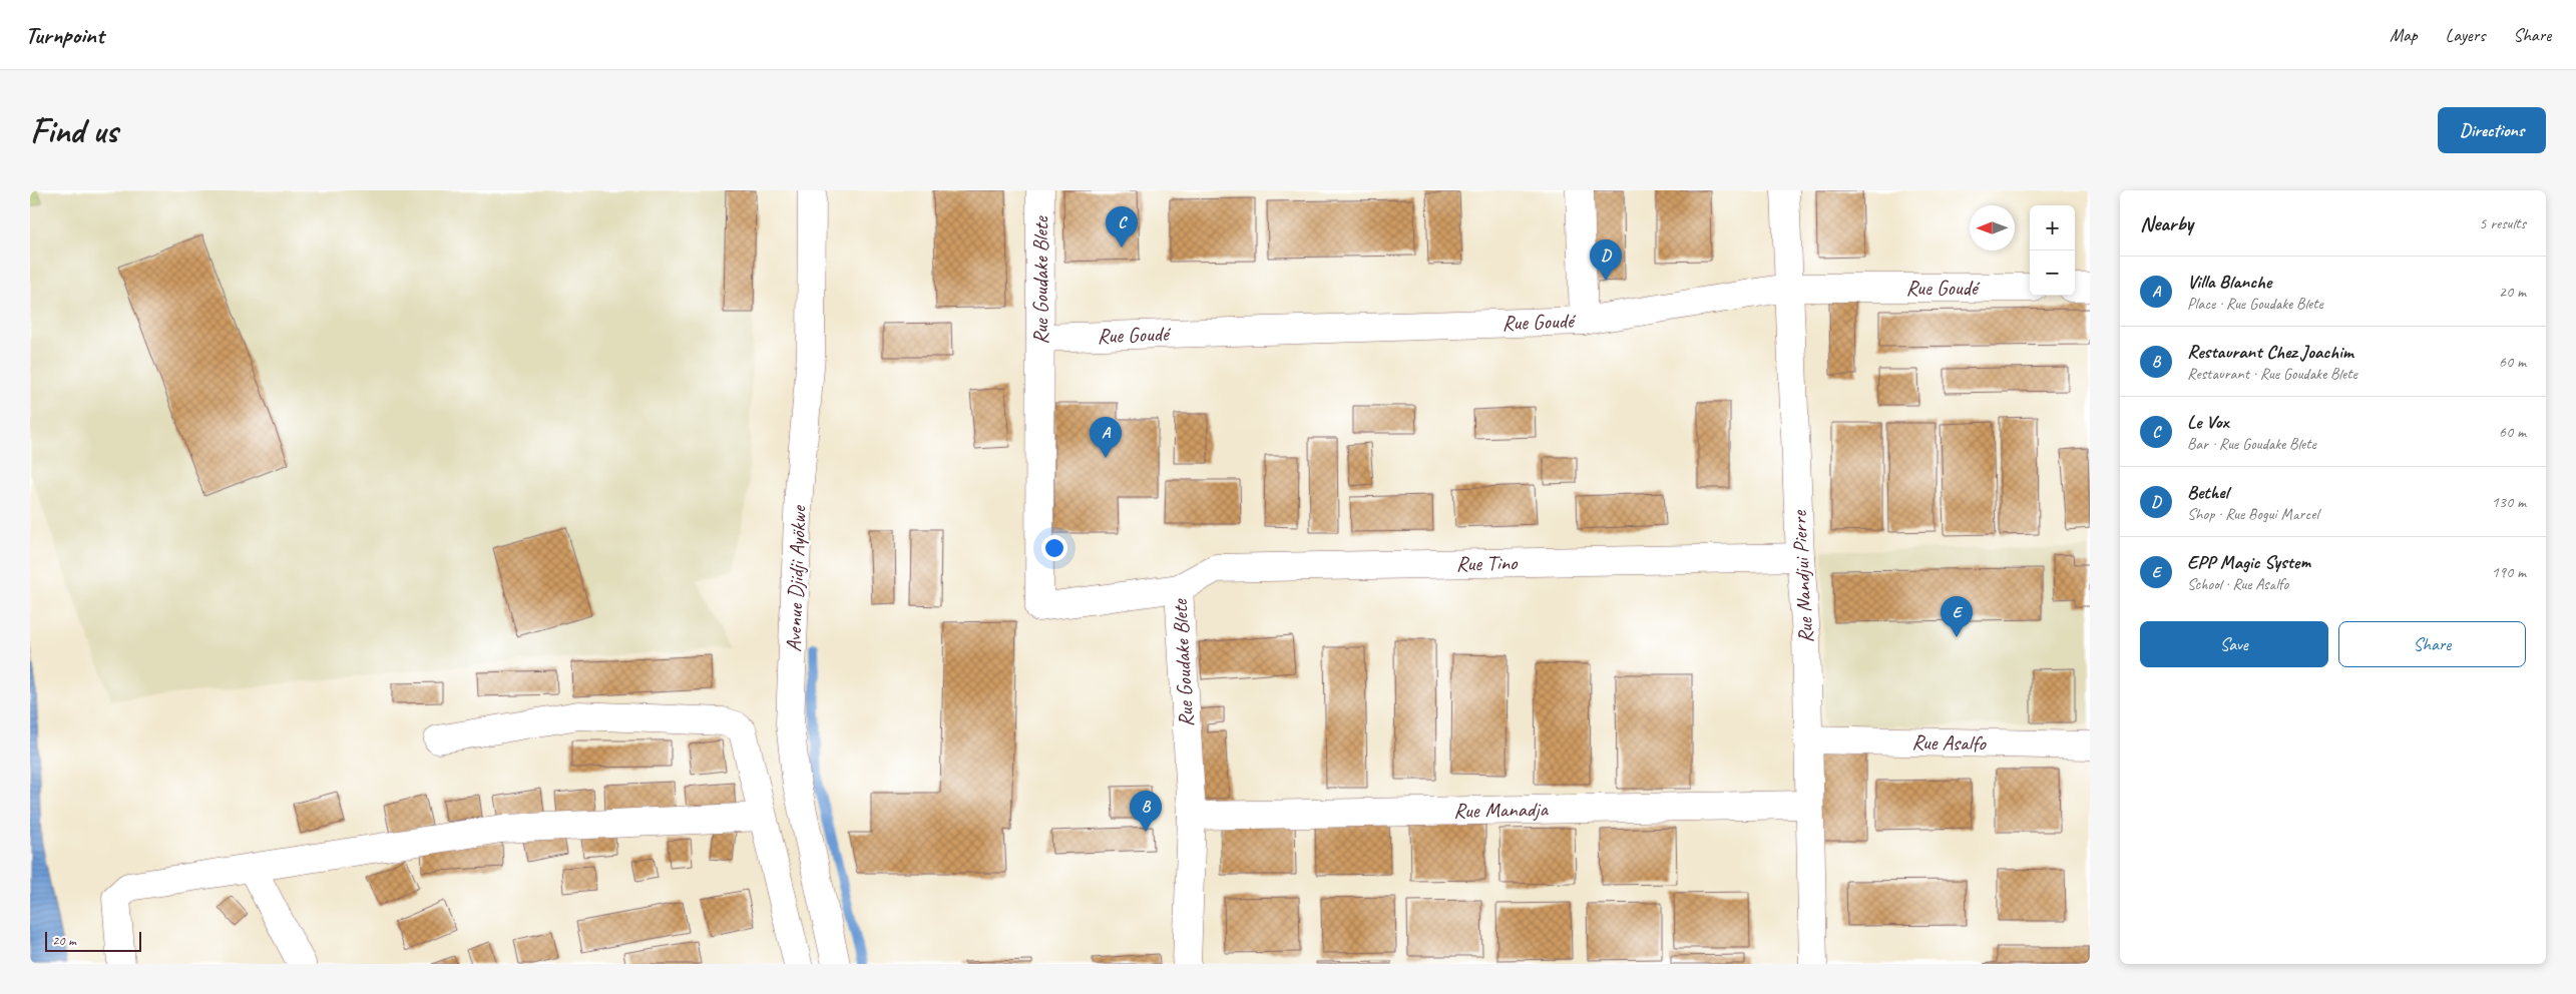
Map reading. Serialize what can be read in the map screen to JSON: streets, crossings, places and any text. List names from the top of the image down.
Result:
{
  "streets": {
    "street": [
      "Rue Goudake Blete",
      "Rue Goudé",
      "Rue Tino",
      "Rue Nandjui Pierre",
      "Avenue Djidji Ayökwe",
      "Rue Asalfo",
      "Rue Manadja"
    ]
  },
  "crossings": [
    ["Rue Goudake Blete", "Rue Goudé"],
    ["Rue Goudake Blete", "Rue Tino"],
    ["Rue Goudake Blete", "Rue Manadja"],
    ["Rue Goudé", "Rue Nandjui Pierre"],
    ["Rue Tino", "Rue Nandjui Pierre"],
    ["Rue Nandjui Pierre", "Rue Asalfo"],
    ["Rue Nandjui Pierre", "Rue Manadja"]
  ],
  "scale_bar": "20 m",
  "north": "left",
  "page": {
    "header": "Turnpoint",
    "nav": ["Map", "Layers", "Share"],
    "buttons": [
      "Directions",
      ["Save", "Share"]
    ],
    "title": "Find us",
    "heading": ["Nearby", "5 results"],
    "map_buttons": ["+", "−"],
    "pins": [
      "C",
      "D",
      "A",
      "E",
      "B"
    ],
    "list": [
      {
        "mark": "A",
        "name": "Villa Blanche",
        "note": "Place · Rue Goudake Blete",
        "value": "20 m"
      },
      {
        "mark": "B",
        "name": "Restaurant Chez Joachim",
        "note": "Restaurant · Rue Goudake Blete",
        "value": "60 m"
      },
      {
        "mark": "C",
        "name": "Le Vox",
        "note": "Bar · Rue Goudake Blete",
        "value": "60 m"
      },
      {
        "mark": "D",
        "name": "Bethel",
        "note": "Shop · Rue Bogui Marcel",
        "value": "130 m"
      },
      {
        "mark": "E",
        "name": "EPP Magic System",
        "note": "School · Rue Asalfo",
        "value": "190 m"
      }
    ],
    "scale": "20 m"
  }
}
